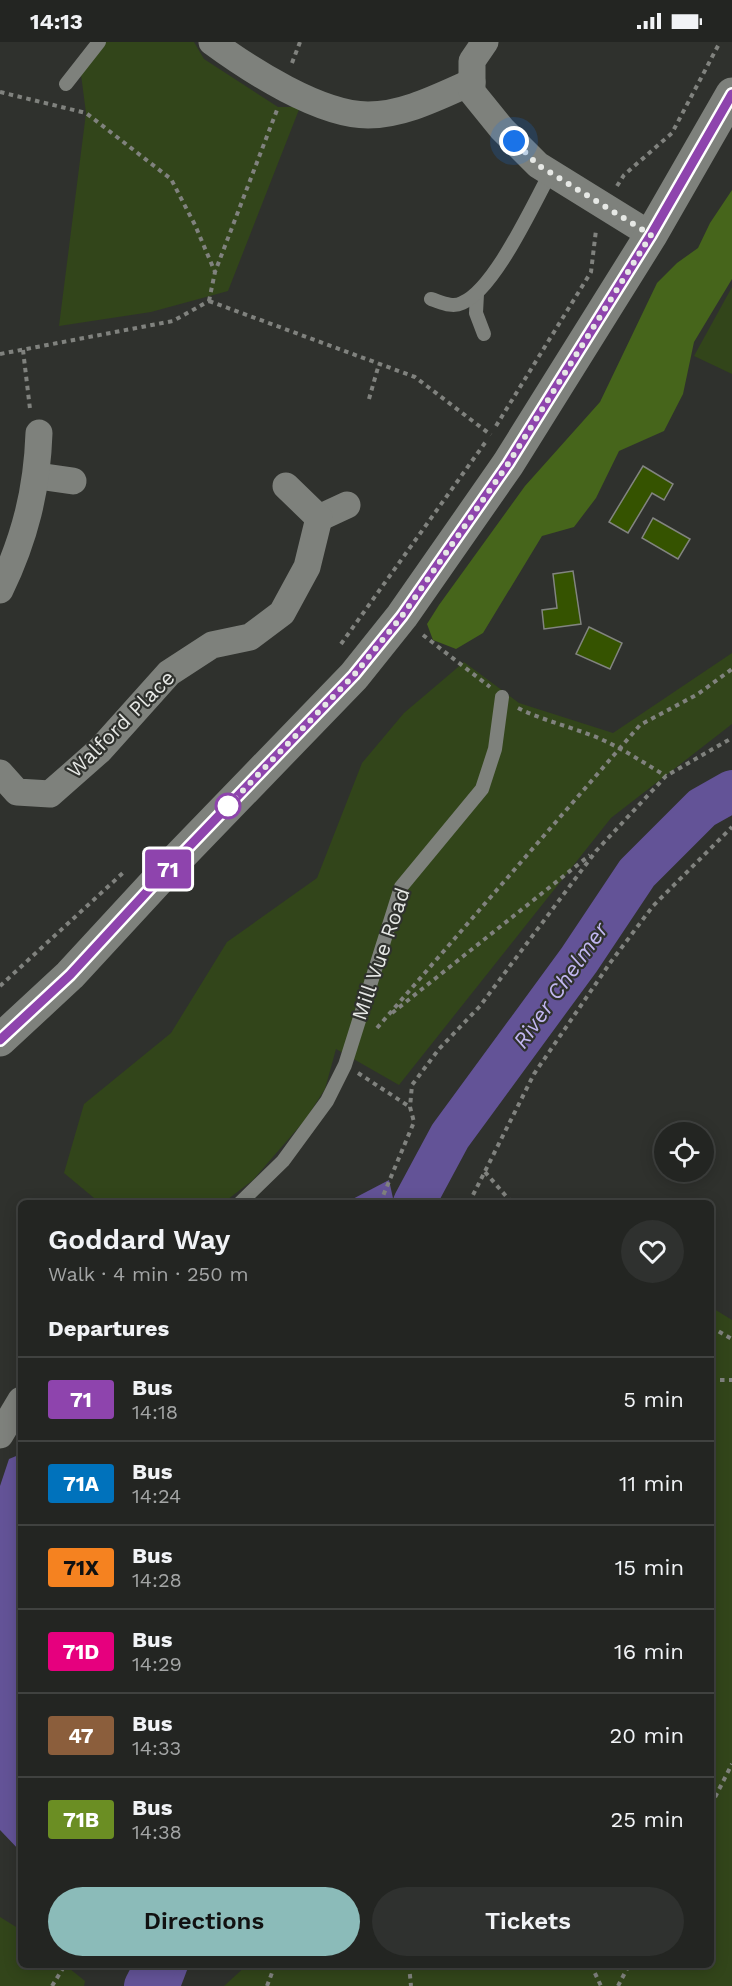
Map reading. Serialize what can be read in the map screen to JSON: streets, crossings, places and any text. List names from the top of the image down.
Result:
{
  "streets": {
    "street": ["Walford Place"],
    "lane": ["Mill Vue Road"]
  },
  "water": ["River Chelmer"],
  "lines": ["bus line 71"],
  "page": {
    "status": "14:13",
    "on_map": "71",
    "heading": [
      ["Goddard Way", "Walk · 4 min · 250 m"],
      "Departures"
    ],
    "list": [
      {
        "mark": "71",
        "name": "Bus",
        "note": "14:18",
        "value": "5 min"
      },
      {
        "mark": "71A",
        "name": "Bus",
        "note": "14:24",
        "value": "11 min"
      },
      {
        "mark": "71X",
        "name": "Bus",
        "note": "14:28",
        "value": "15 min"
      },
      {
        "mark": "71D",
        "name": "Bus",
        "note": "14:29",
        "value": "16 min"
      },
      {
        "mark": "47",
        "name": "Bus",
        "note": "14:33",
        "value": "20 min"
      },
      {
        "mark": "71B",
        "name": "Bus",
        "note": "14:38",
        "value": "25 min"
      }
    ],
    "buttons": ["Directions", "Tickets"]
  }
}
